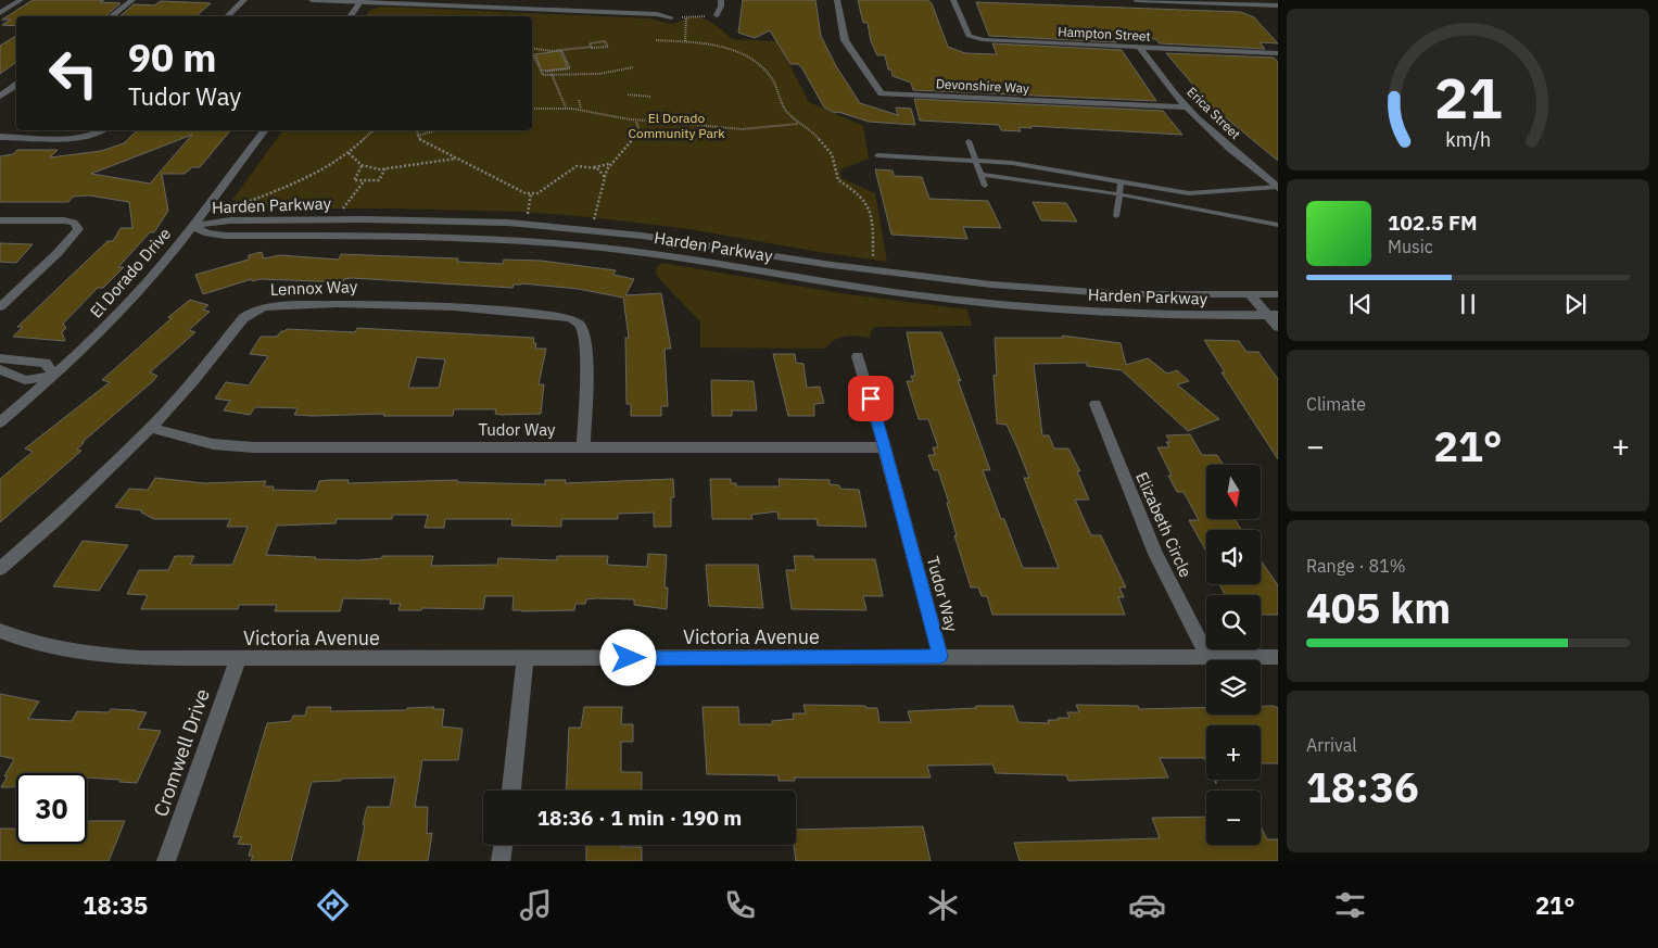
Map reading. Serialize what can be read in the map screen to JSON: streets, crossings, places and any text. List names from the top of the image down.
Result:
{
  "streets": {
    "street": [
      "Hampton Street",
      "Devonshire Way",
      "Erica Street",
      "Harden Parkway",
      "El Dorado Drive",
      "Lennox Way",
      "Tudor Way",
      "Elizabeth Circle",
      "Victoria Avenue",
      "Cromwell Drive"
    ]
  },
  "crossings": [
    ["Hampton Street", "Erica Street"],
    ["Devonshire Way", "Erica Street"],
    ["Harden Parkway", "El Dorado Drive"],
    ["Lennox Way", "Tudor Way"],
    ["Tudor Way", "Victoria Avenue"],
    ["Elizabeth Circle", "Victoria Avenue"],
    ["Victoria Avenue", "Cromwell Drive"]
  ],
  "parks": ["El Dorado Community Park"],
  "north": "bottom",
  "page": {
    "turn": ["90 m", "Tudor Way"],
    "song": ["102.5 FM", "Music"],
    "tile": [
      "Climate",
      ["Range · 81%", "405 km"],
      ["Arrival", "18:36"]
    ],
    "heat": ["−", "21°", "+"],
    "map_buttons": ["+", "−"],
    "limit": "30",
    "trip": "18:36 · 1 min · 190 m",
    "tabs": ["18:35", "21°"],
    "gauge": ["21", "km/h"]
  }
}
